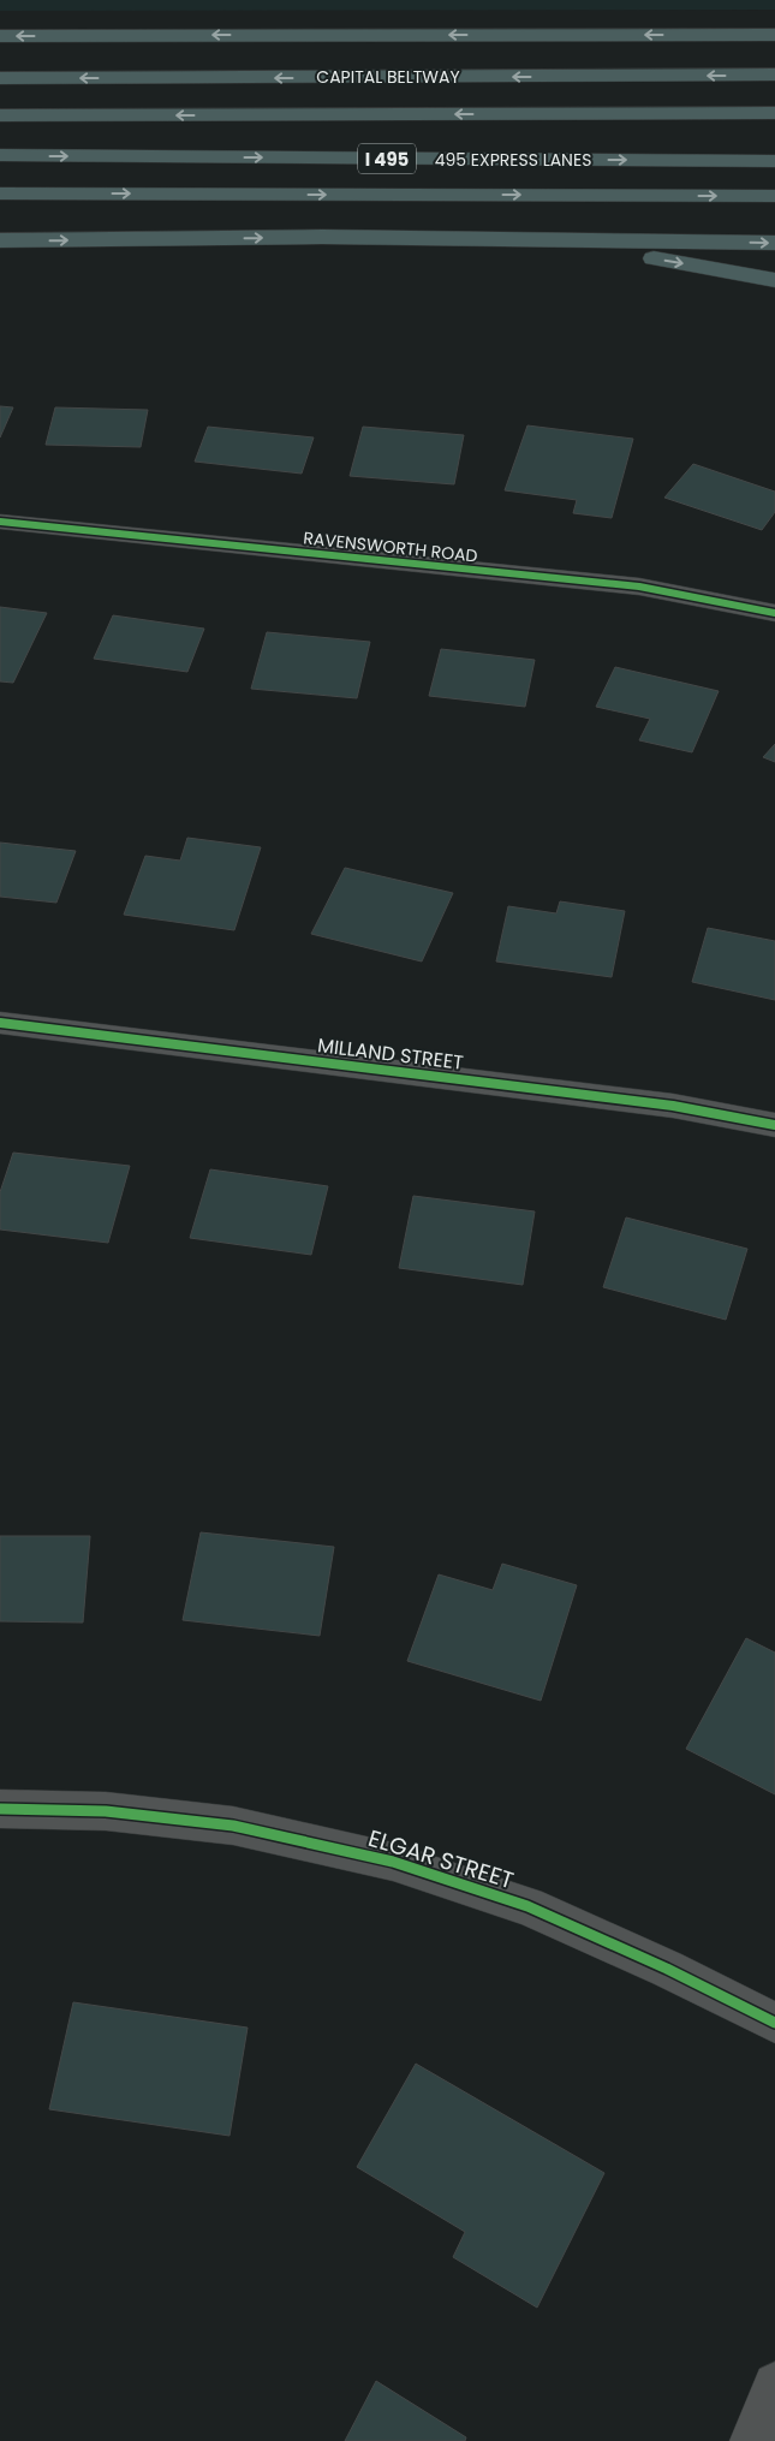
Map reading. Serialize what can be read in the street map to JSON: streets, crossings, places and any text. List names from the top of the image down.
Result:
{
  "streets": {
    "highway": ["CAPITAL BELTWAY", "I 495", "495 EXPRESS LANES"],
    "street": ["RAVENSWORTH ROAD", "MILLAND STREET", "ELGAR STREET"]
  }
}
